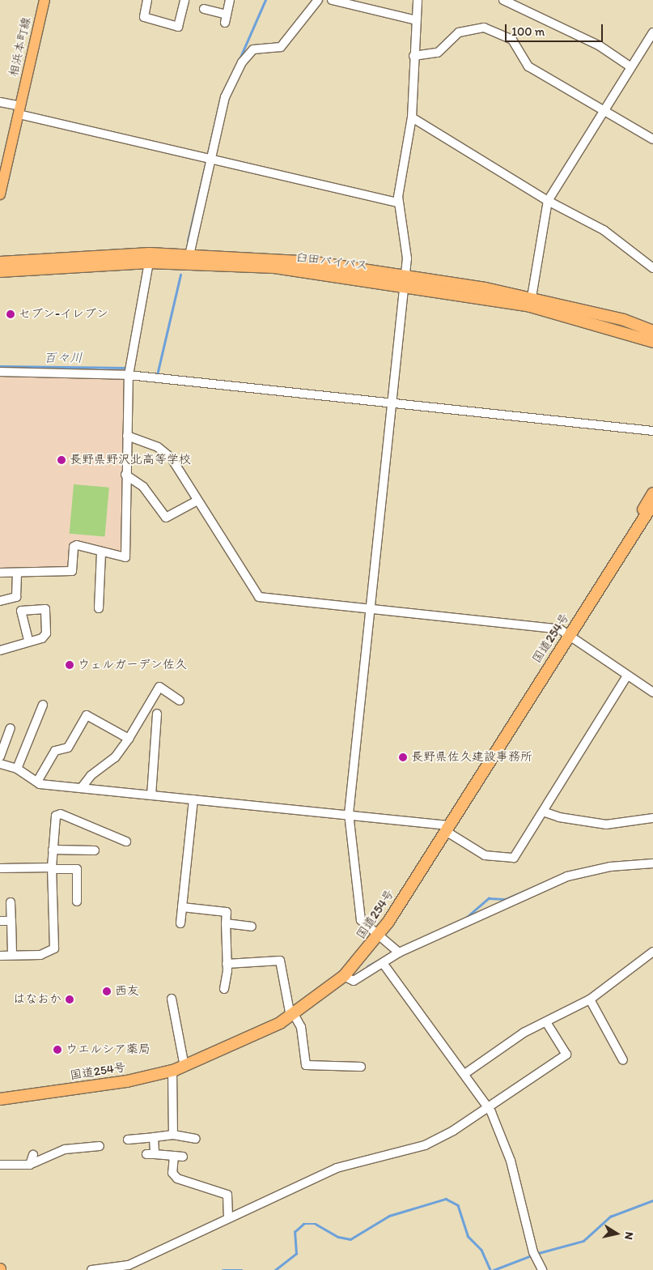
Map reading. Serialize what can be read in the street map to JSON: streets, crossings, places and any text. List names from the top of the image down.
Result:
{
  "streets": {
    "highway": ["臼田バイパス", "国道254号"],
    "main road": ["相浜本町線"]
  },
  "water": ["百々川"],
  "places": [
    "セブン-イレブン",
    "長野県野沢北高等学校",
    "ウェルガーデン佐久",
    "長野県佐久建設事務所",
    "西友",
    "はなおか",
    "ウエルシア薬局"
  ],
  "scale_bar": "100 m",
  "north": "right"
}
